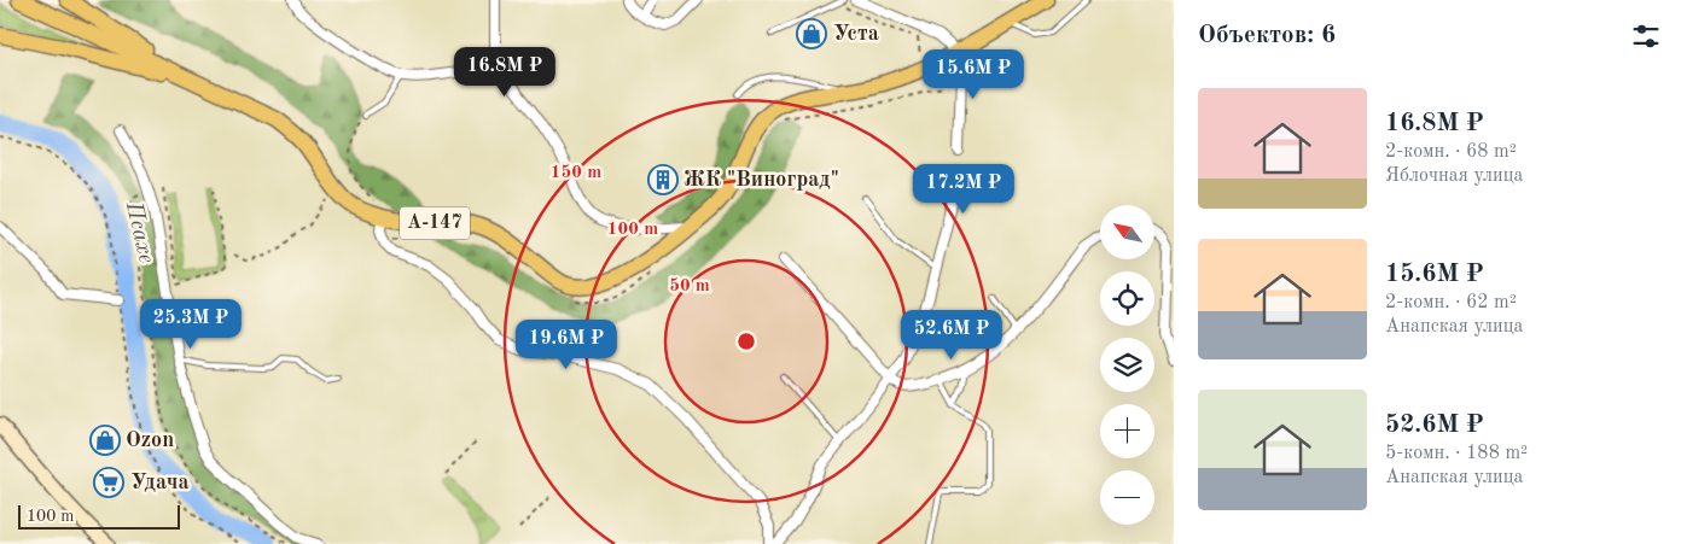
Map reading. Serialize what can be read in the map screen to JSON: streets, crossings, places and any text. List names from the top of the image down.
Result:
{
  "streets": {
    "main road": ["А-147"]
  },
  "water": ["Псахе"],
  "places": {
    "shop": ["Уста", "Ozon"],
    "building": ["ЖК \"Виноград\""],
    "supermarket": ["Удача"]
  },
  "scale_bar": "100 m",
  "north": "top left",
  "page": {
    "heading": "Объектов: 6",
    "price": [
      "16.8M ₽",
      "15.6M ₽",
      "17.2M ₽",
      "25.3M ₽",
      "52.6M ₽",
      "19.6M ₽"
    ],
    "list": [
      {
        "name": "16.8M ₽",
        "note": "2-комн. · 68 m² · Яблочная улица"
      },
      {
        "name": "15.6M ₽",
        "note": "2-комн. · 62 m² · Анапская улица"
      },
      {
        "name": "52.6M ₽",
        "note": "5-комн. · 188 m² · Анапская улица"
      }
    ],
    "map_buttons": ["+", "−"],
    "scale": "100 m"
  },
  "rings": ["150 m", "100 m", "50 m"]
}
